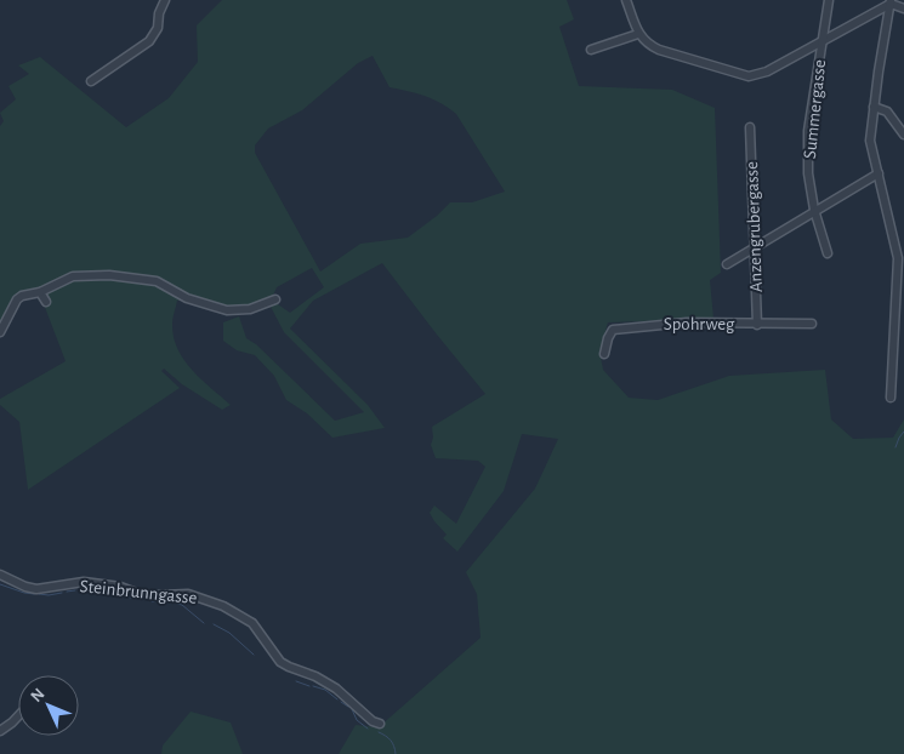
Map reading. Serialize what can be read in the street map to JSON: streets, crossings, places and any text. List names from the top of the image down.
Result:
{
  "streets": {
    "street": [
      "Summergasse",
      "Anzengrubergasse",
      "Spohrweg",
      "Steinbrunngasse"
    ]
  },
  "crossings": [
    ["Anzengrubergasse", "Spohrweg"]
  ],
  "north": "top left"
}
